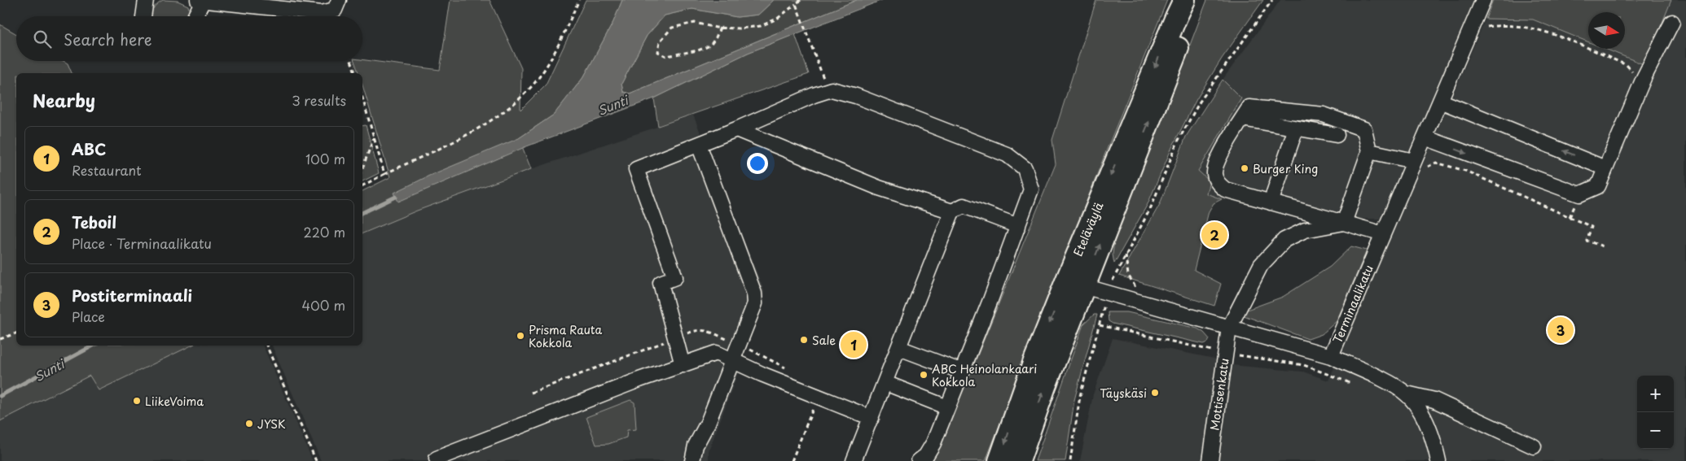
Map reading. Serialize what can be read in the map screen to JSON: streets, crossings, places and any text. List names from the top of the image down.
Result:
{
  "streets": {
    "highway": ["Eteläväylä"],
    "street": ["Terminaalikatu", "Mottisenkatu"]
  },
  "crossings": [
    ["Eteläväylä", "Terminaalikatu"],
    ["Terminaalikatu", "Mottisenkatu"]
  ],
  "water": ["Sunti"],
  "places": [
    "Burger King",
    "Prisma Rauta Kokkola",
    "Sale",
    "ABC Heinolankaari Kokkola",
    "Täyskäsi",
    "LiikeVoima",
    "JYSK"
  ],
  "north": "right",
  "page": {
    "search": "Search here",
    "heading": ["Nearby", "3 results"],
    "list": [
      {
        "mark": "1",
        "name": "ABC",
        "note": "Restaurant",
        "value": "100 m"
      },
      {
        "mark": "2",
        "name": "Teboil",
        "note": "Place · Terminaalikatu",
        "value": "220 m"
      },
      {
        "mark": "3",
        "name": "Postiterminaali",
        "note": "Place",
        "value": "400 m"
      }
    ],
    "pins": ["2", "3", "1"],
    "map_buttons": ["+", "−"]
  }
}
